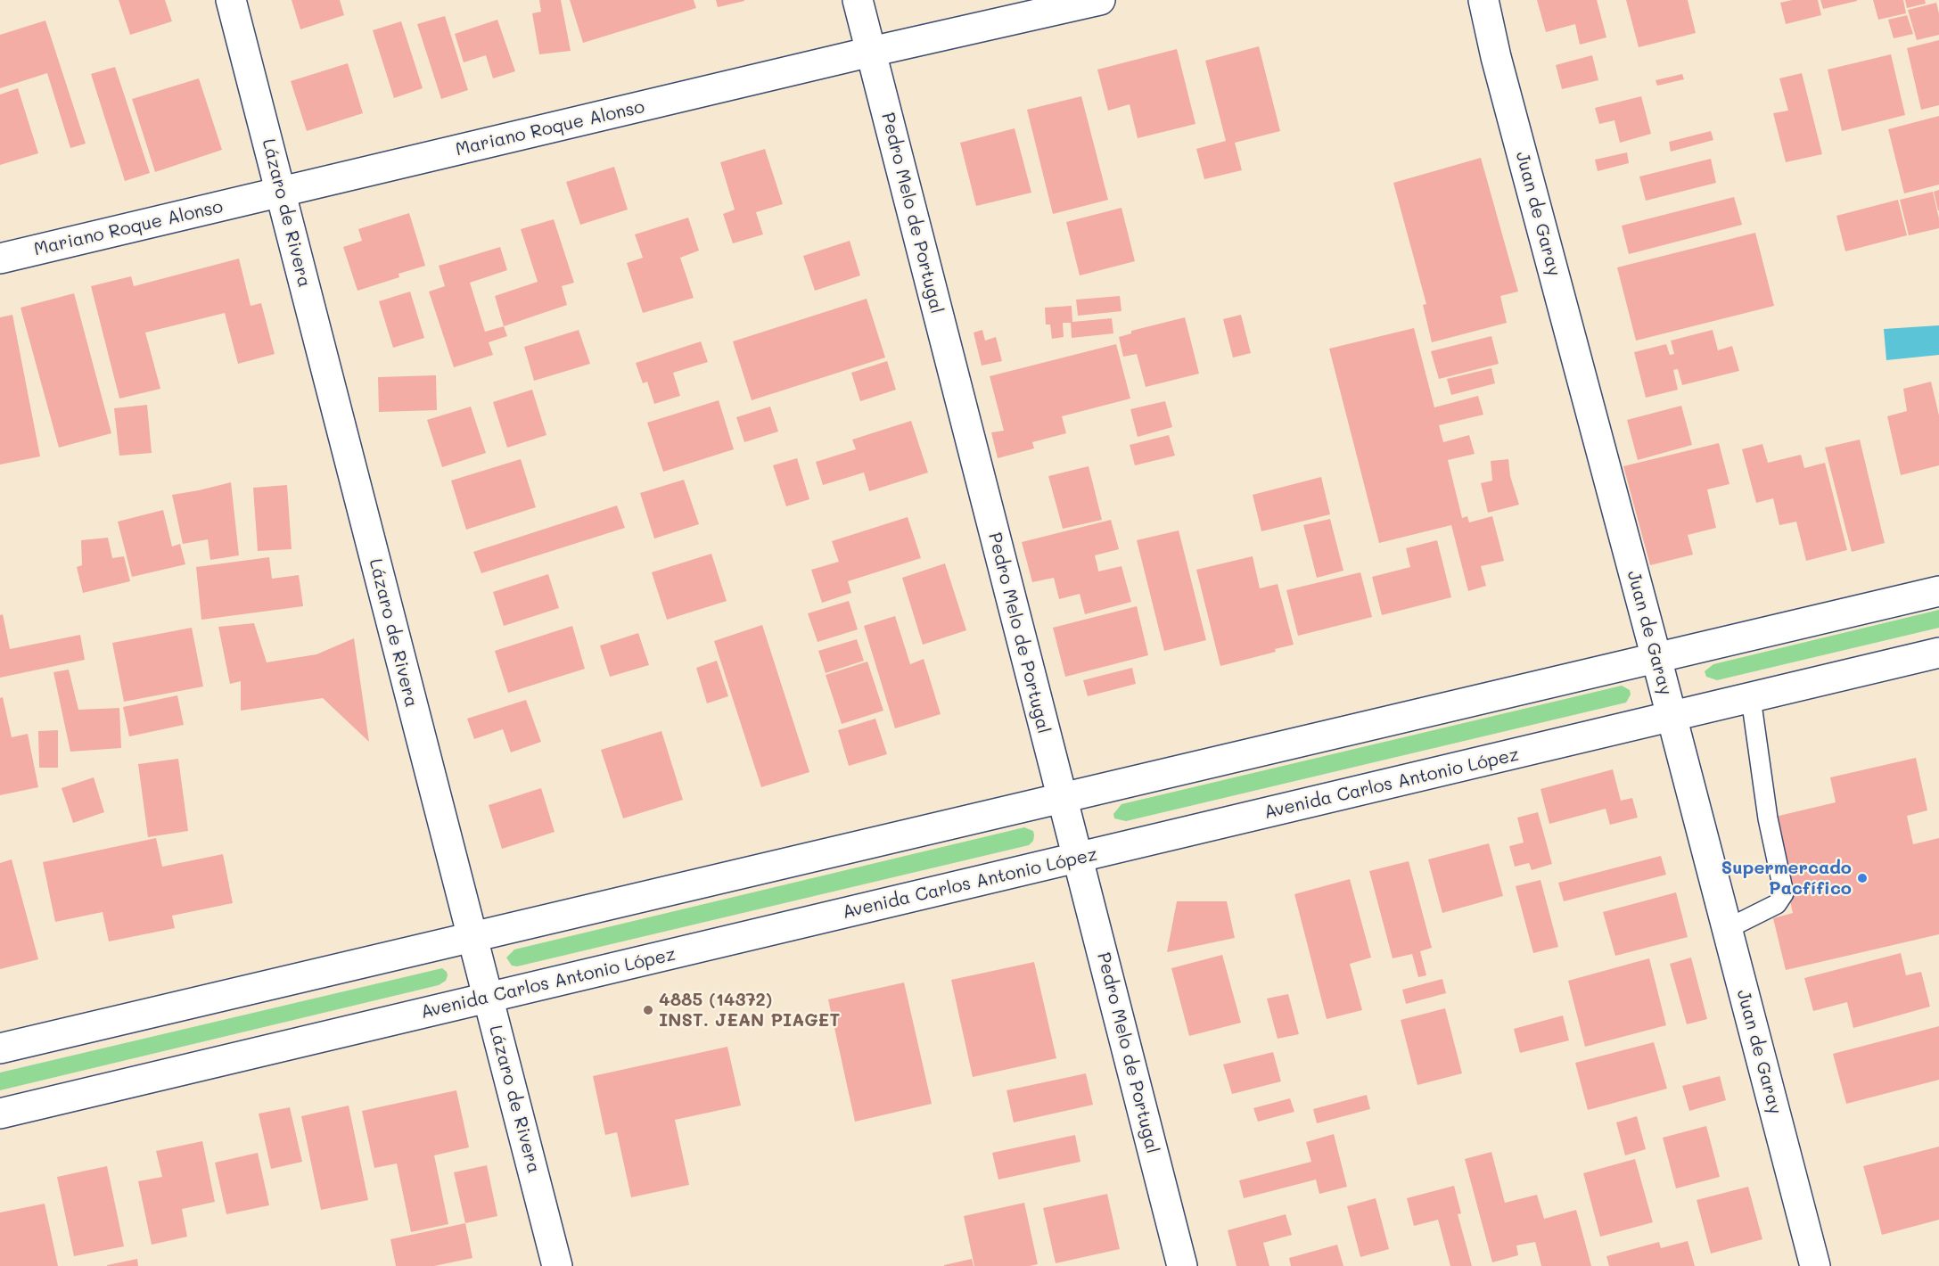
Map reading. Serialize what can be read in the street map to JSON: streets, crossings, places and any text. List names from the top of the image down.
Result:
{
  "streets": {
    "street": [
      "Mariano Roque Alonso",
      "Lázaro de Rivera",
      "Pedro Melo de Portugal",
      "Juan de Garay",
      "Avenida Carlos Antonio López"
    ]
  },
  "crossings": [
    ["Mariano Roque Alonso", "Lázaro de Rivera"],
    ["Mariano Roque Alonso", "Pedro Melo de Portugal"],
    ["Lázaro de Rivera", "Avenida Carlos Antonio López"],
    ["Pedro Melo de Portugal", "Avenida Carlos Antonio López"],
    ["Juan de Garay", "Avenida Carlos Antonio López"]
  ],
  "places": ["Supermercado Pacfífico", "4885 (14372) INST. JEAN PIAGET"]
}
